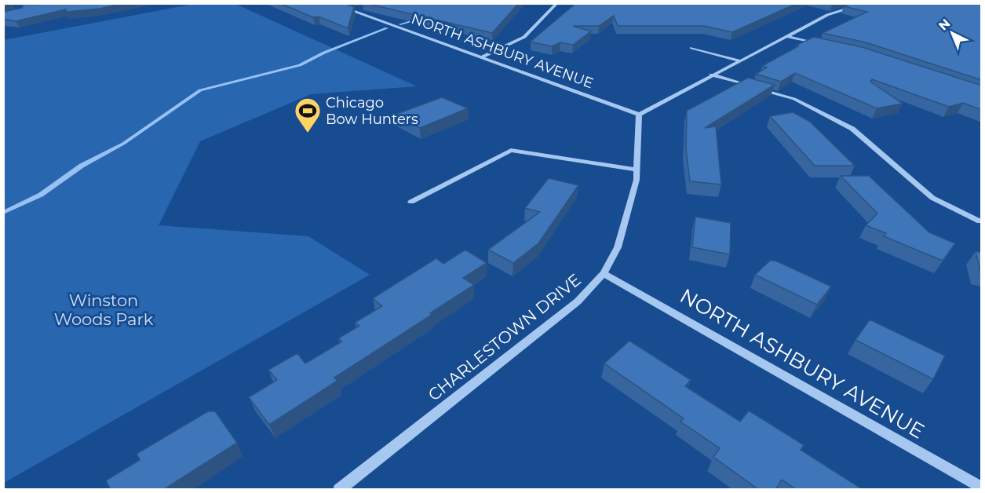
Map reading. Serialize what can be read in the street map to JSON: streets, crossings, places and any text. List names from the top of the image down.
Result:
{
  "streets": {
    "street": ["NORTH ASHBURY AVENUE", "CHARLESTOWN DRIVE"]
  },
  "crossings": [
    ["NORTH ASHBURY AVENUE", "CHARLESTOWN DRIVE"]
  ],
  "parks": ["Winston Woods Park"],
  "places": {
    "sports": ["Chicago Bow Hunters"]
  },
  "north": "top left"
}
